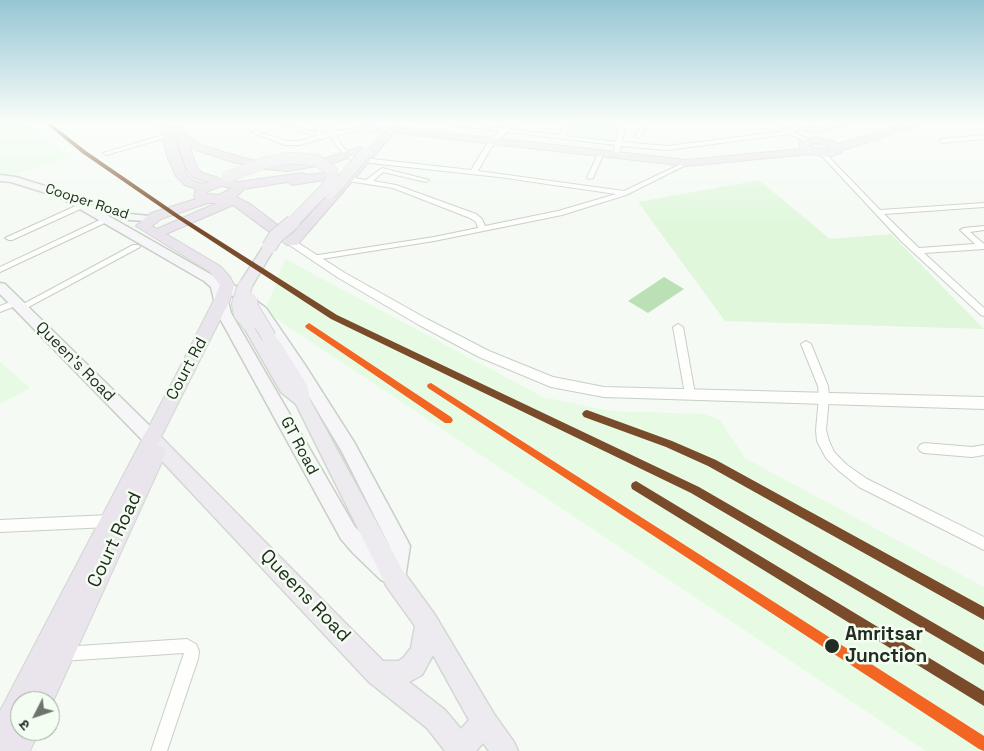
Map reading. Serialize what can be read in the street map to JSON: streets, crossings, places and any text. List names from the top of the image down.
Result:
{
  "streets": {
    "highway": ["Court Rd", "Court Road"],
    "main road": [
      "Cooper Road",
      "Queen's Road",
      "GT Road",
      "Queens Road"
    ]
  },
  "crossings": [
    ["Queen's Road", "Court Road"],
    ["Queen's Road", "Queens Road"],
    ["Court Rd", "GT Road"],
    ["Court Rd", "Court Road"],
    ["Court Road", "Queens Road"]
  ],
  "places": ["Amritsar Junction"],
  "north": "bottom left"
}
